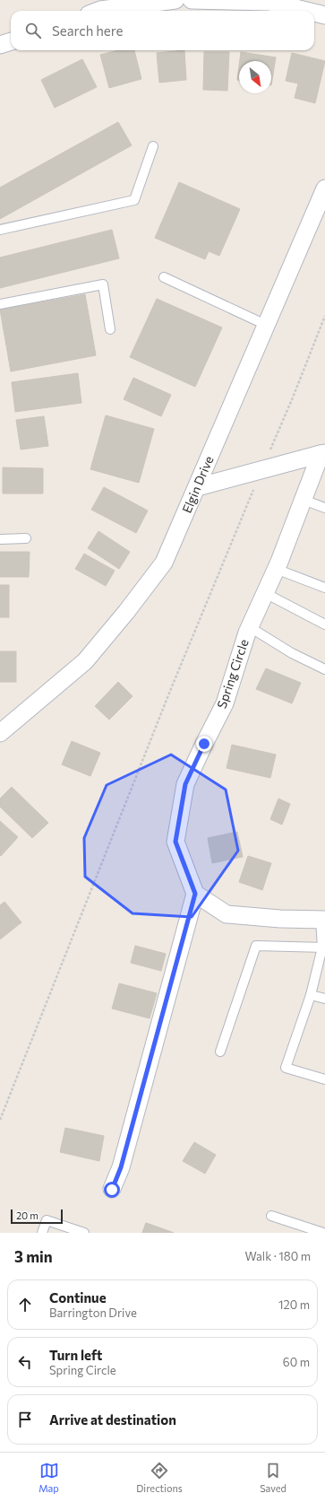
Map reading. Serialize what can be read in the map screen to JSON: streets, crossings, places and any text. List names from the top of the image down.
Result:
{
  "streets": {
    "street": ["Elgin Drive", "Spring Circle"]
  },
  "scale_bar": "20 m",
  "north": "bottom right",
  "page": {
    "search": "Search here",
    "scale": "20 m",
    "heading": ["3 min", "Walk · 180 m"],
    "list": [
      ["Continue", "Barrington Drive", "120 m"],
      ["Turn left", "Spring Circle", "60 m"],
      "Arrive at destination"
    ],
    "nav": ["Map", "Directions", "Saved"]
  }
}
